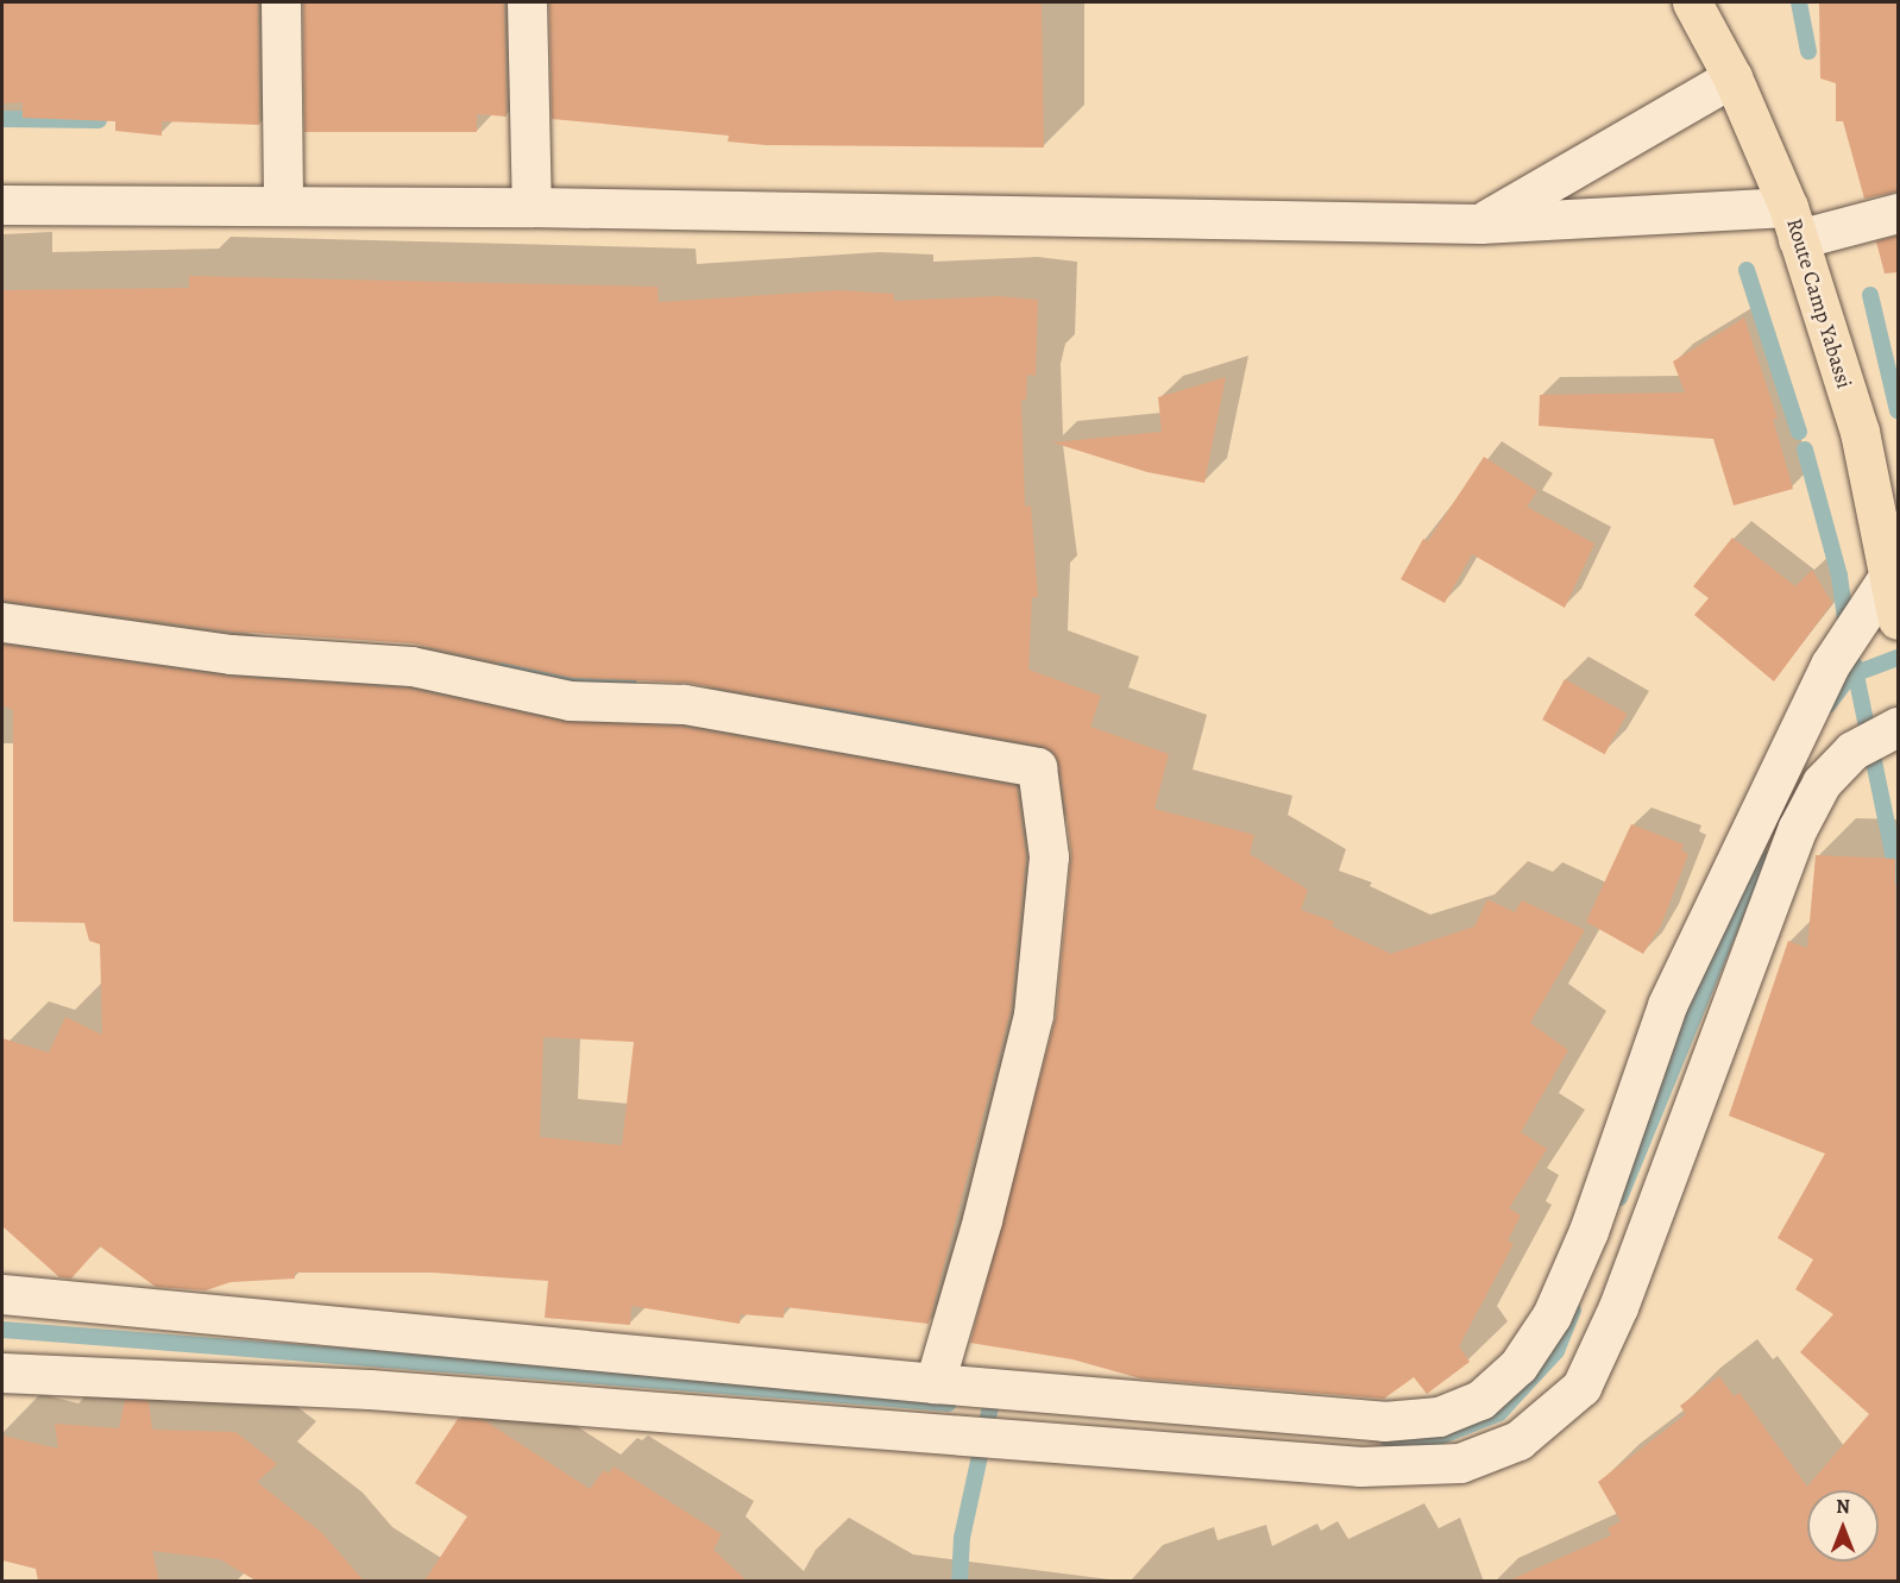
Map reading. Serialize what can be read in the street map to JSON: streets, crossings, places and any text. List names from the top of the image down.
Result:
{
  "streets": {
    "main road": ["Route Camp Yabassi"]
  },
  "north": "top"
}
